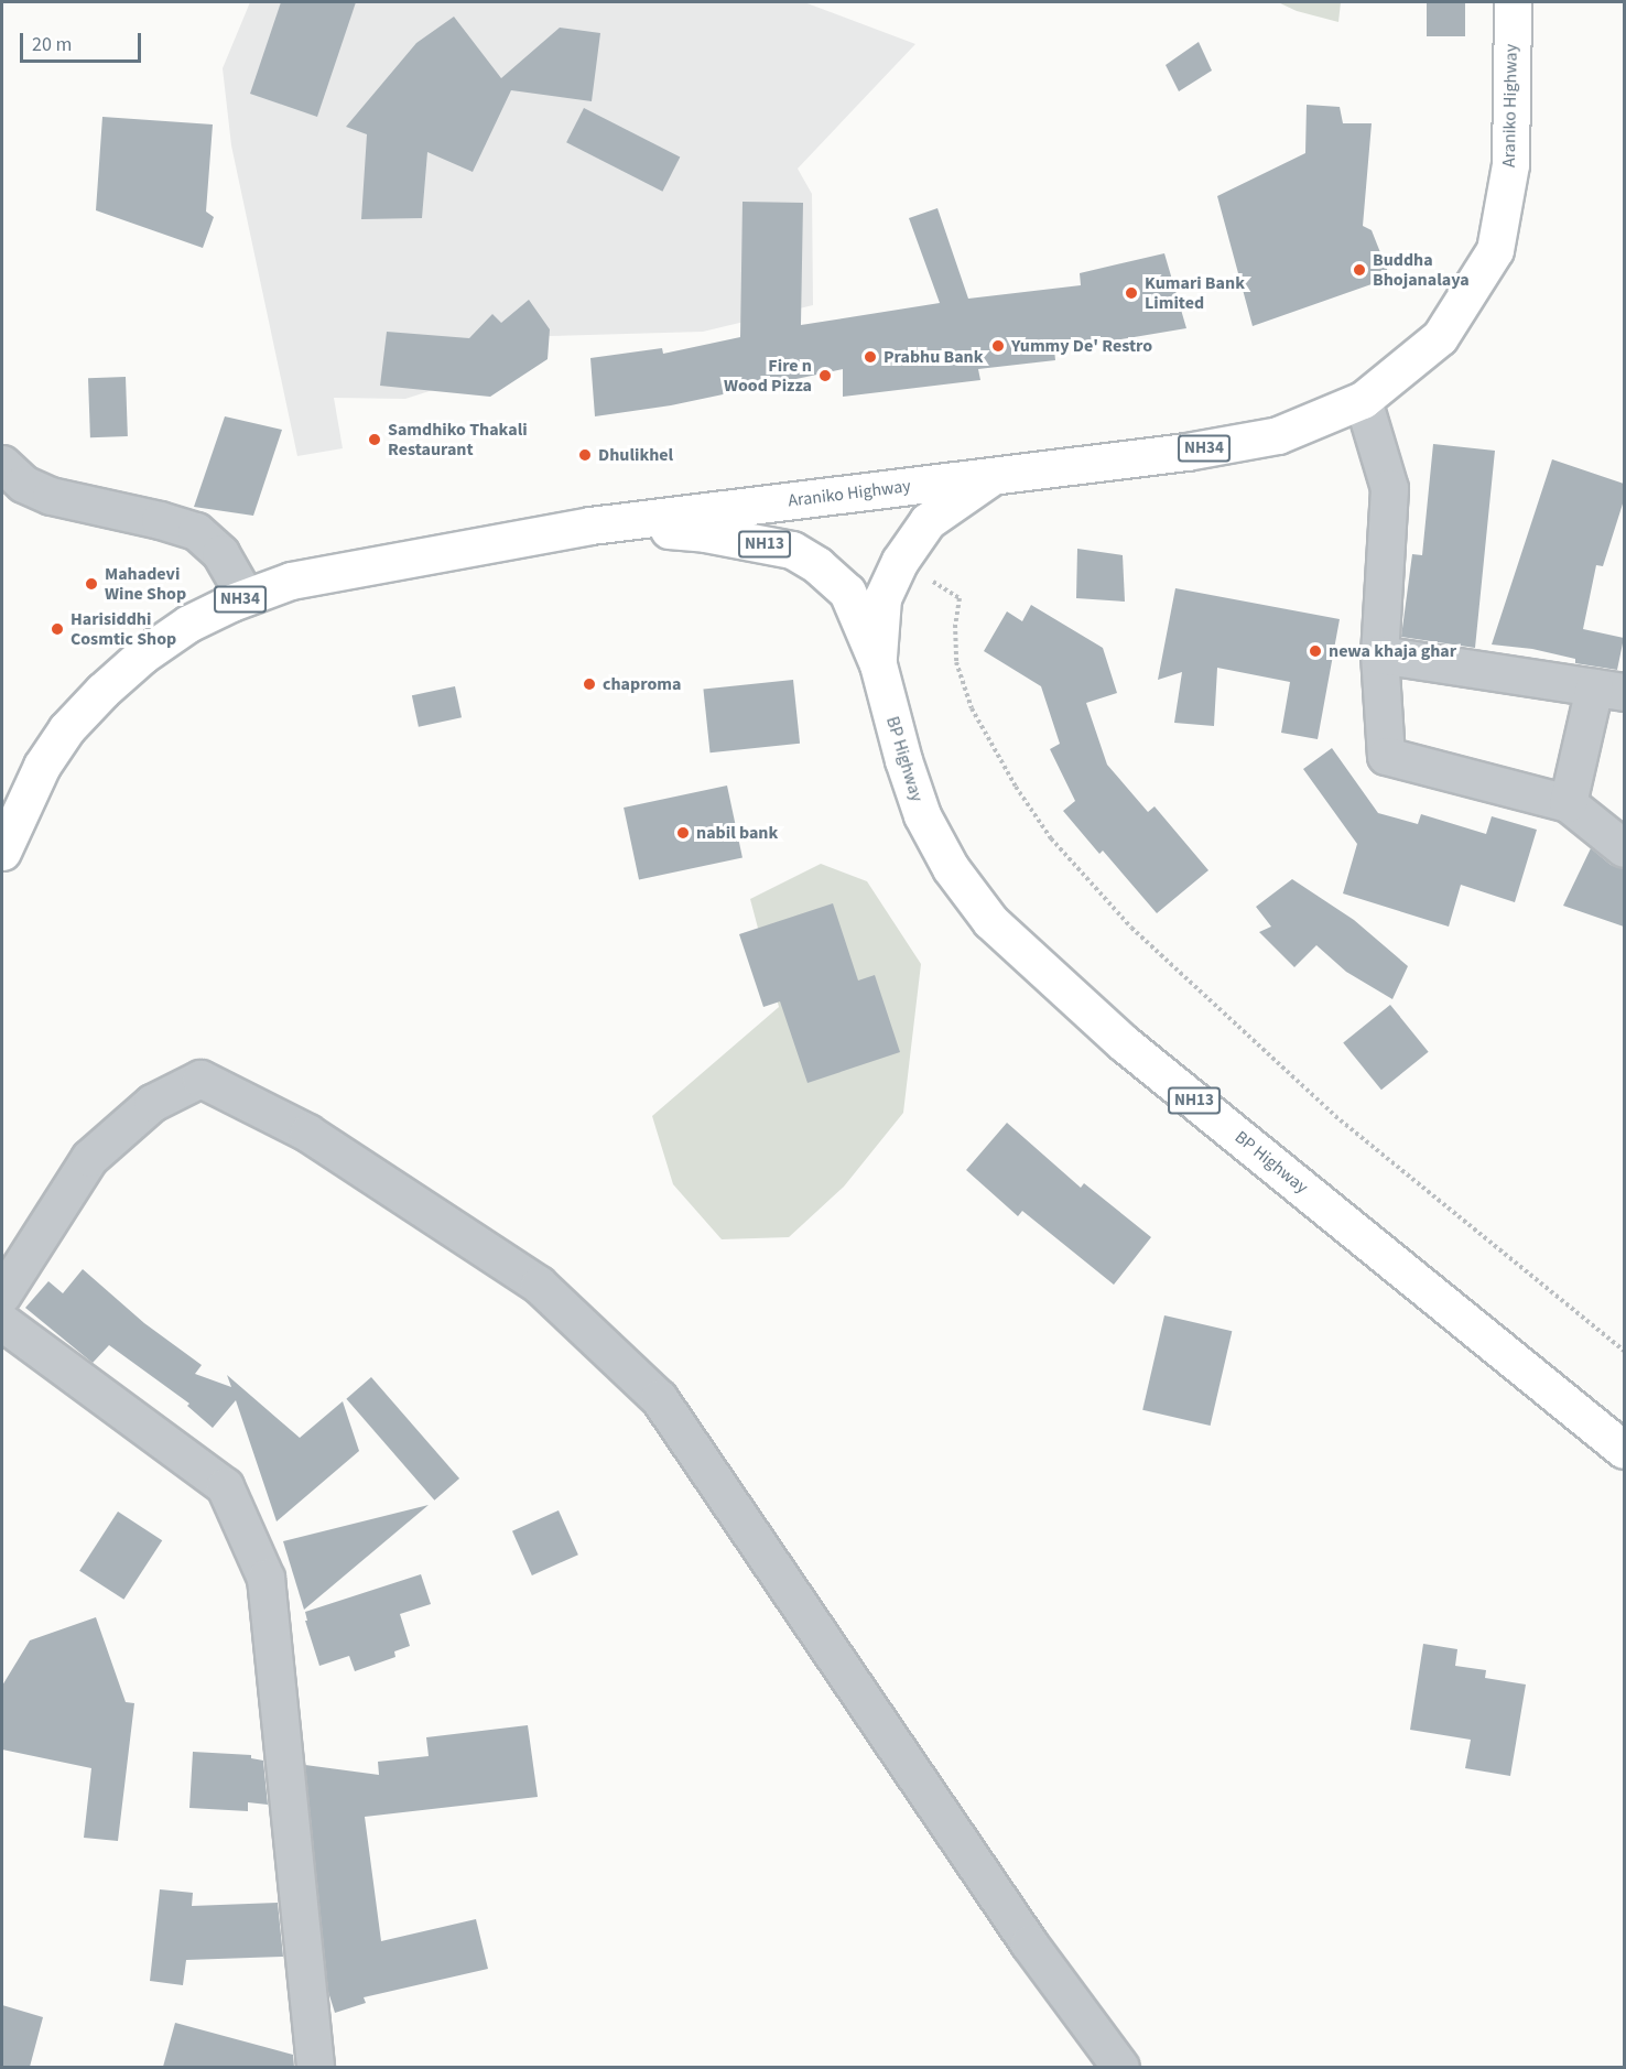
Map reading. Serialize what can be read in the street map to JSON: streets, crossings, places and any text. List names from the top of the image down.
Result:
{
  "streets": {
    "highway": [
      "Araniko Highway",
      "NH34",
      "NH13",
      "BP Highway"
    ]
  },
  "crossings": [
    ["Araniko Highway", "BP Highway"]
  ],
  "places": [
    "Buddha Bhojanalaya",
    "Kumari Bank Limited",
    "Yummy De' Restro",
    "Prabhu Bank",
    "Fire n Wood Pizza",
    "Samdhiko Thakali Restaurant",
    "Dhulikhel",
    "Mahadevi Wine Shop",
    "Harisiddhi Cosmtic Shop",
    "newa khaja ghar",
    "chaproma",
    "nabil bank"
  ],
  "scale_bar": "20 m"
}
